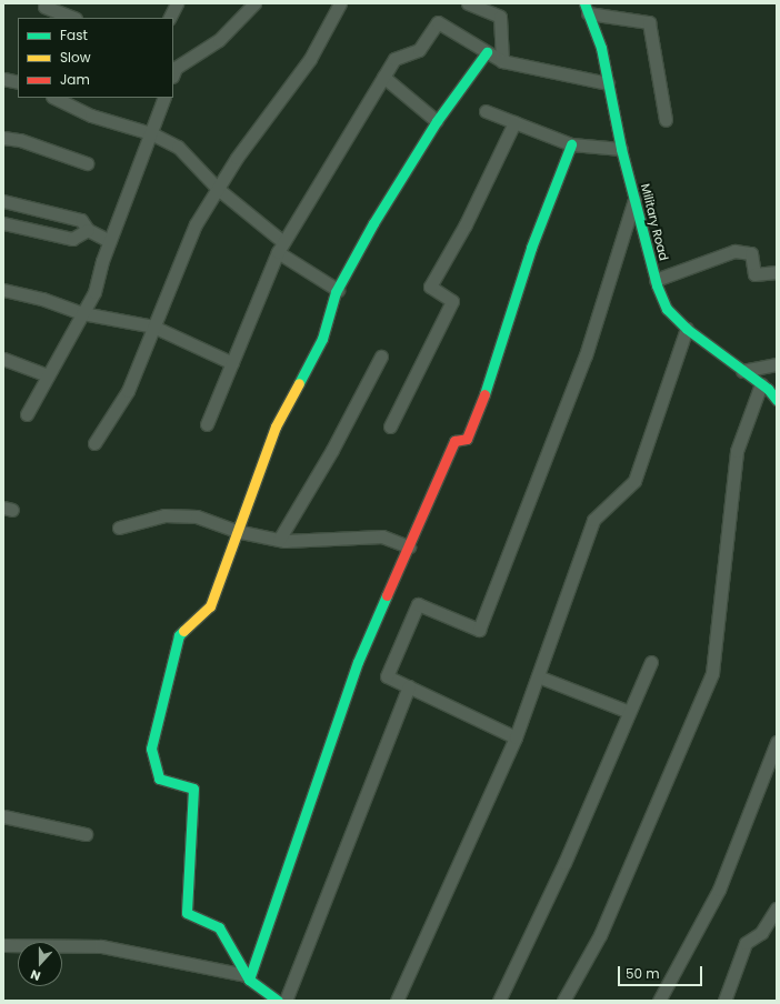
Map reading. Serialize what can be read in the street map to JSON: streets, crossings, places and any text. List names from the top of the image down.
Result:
{
  "streets": {
    "street": ["Military Road"]
  },
  "legend": ["Fast", "Slow", "Jam"],
  "scale_bar": "50 m",
  "north": "bottom"
}
